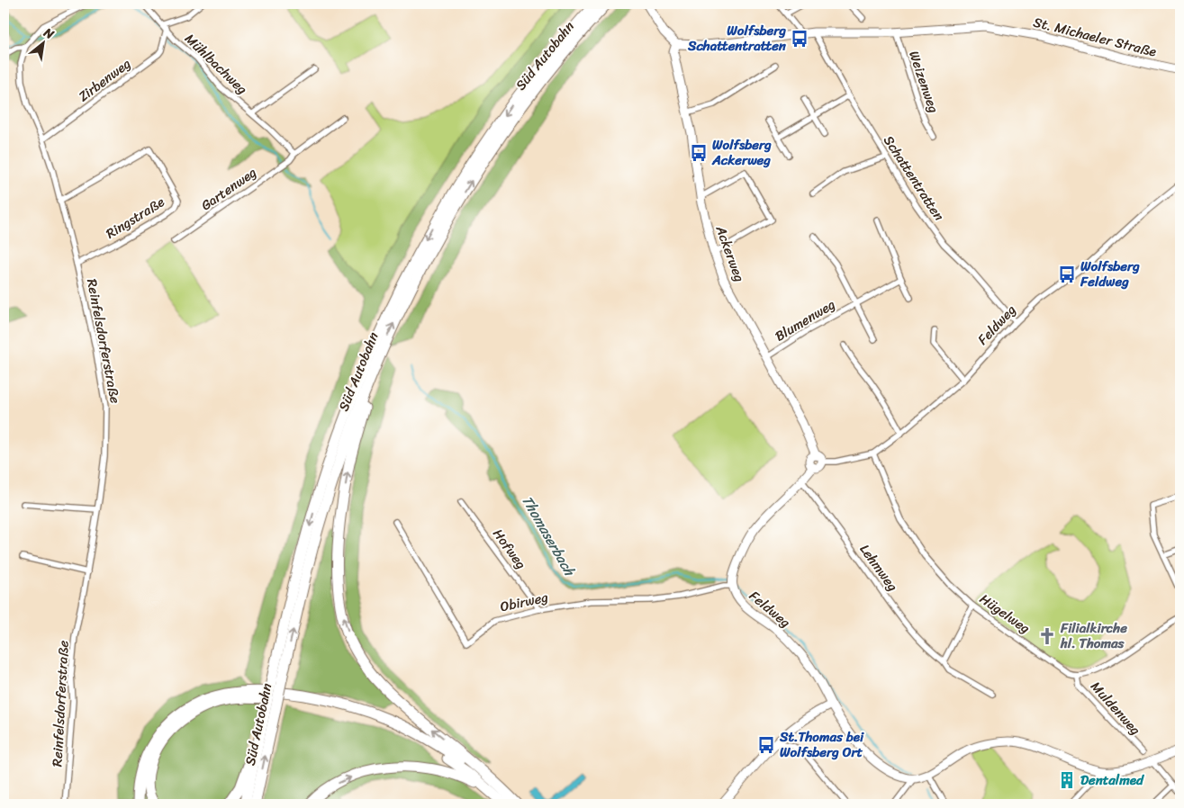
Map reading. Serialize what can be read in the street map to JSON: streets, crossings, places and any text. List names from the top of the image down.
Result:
{
  "streets": {
    "highway": ["Süd Autobahn"],
    "main road": ["St. Michaeler Straße", "Ackerweg", "Feldweg"],
    "street": [
      "Mühlbachweg",
      "Zirbenweg",
      "Weizenweg",
      "Schattentratten",
      "Gartenweg",
      "Ringstraße",
      "Blumenweg",
      "Reinfelsdorferstraße",
      "Hofweg",
      "Lehmweg",
      "Obirweg",
      "Hügelweg",
      "Muldenweg"
    ]
  },
  "crossings": [
    ["St. Michaeler Straße", "Weizenweg"],
    ["St. Michaeler Straße", "Schattentratten"],
    ["St. Michaeler Straße", "Ackerweg"],
    ["Mühlbachweg", "Zirbenweg"],
    ["Mühlbachweg", "Gartenweg"],
    ["Zirbenweg", "Reinfelsdorferstraße"],
    ["Schattentratten", "Feldweg"],
    ["Ringstraße", "Reinfelsdorferstraße"],
    ["Ackerweg", "Blumenweg"],
    ["Ackerweg", "Feldweg"],
    ["Feldweg", "Lehmweg"],
    ["Feldweg", "Obirweg"],
    ["Feldweg", "Hügelweg"],
    ["Hofweg", "Obirweg"],
    ["Hügelweg", "Muldenweg"]
  ],
  "water": ["Thomaserbach"],
  "places": {
    "bus stop": [
      "Wolfsberg Schattentratten",
      "Wolfsberg Ackerweg",
      "Wolfsberg Feldweg",
      "St.Thomas bei Wolfsberg Ort"
    ],
    "church": ["Filialkirche hl. Thomas"],
    "building": ["Dentalmed"]
  },
  "north": "top right"
}
